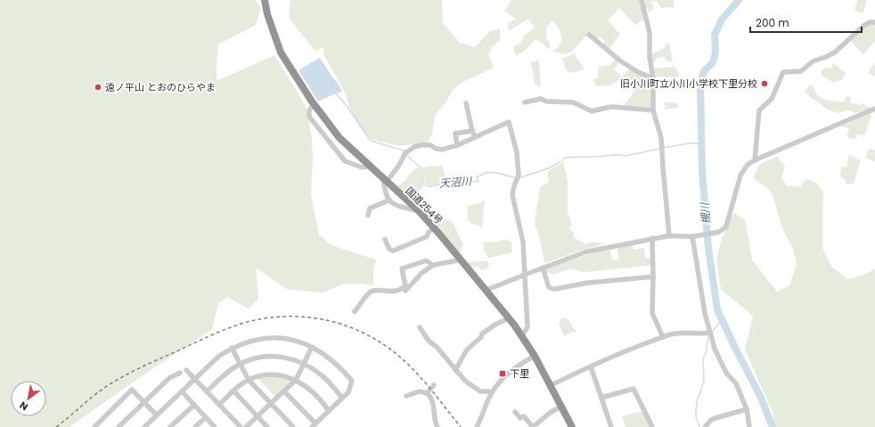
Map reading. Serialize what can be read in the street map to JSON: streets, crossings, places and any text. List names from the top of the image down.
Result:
{
  "streets": {
    "highway": ["国道254号"]
  },
  "water": ["天沼川", "槻川"],
  "places": {
    "other": ["旧小川町立小川小学校下里分校", "遠ノ平山 とおのひらやま"],
    "transit": ["下里"]
  },
  "scale_bar": "200 m",
  "north": "bottom left"
}
